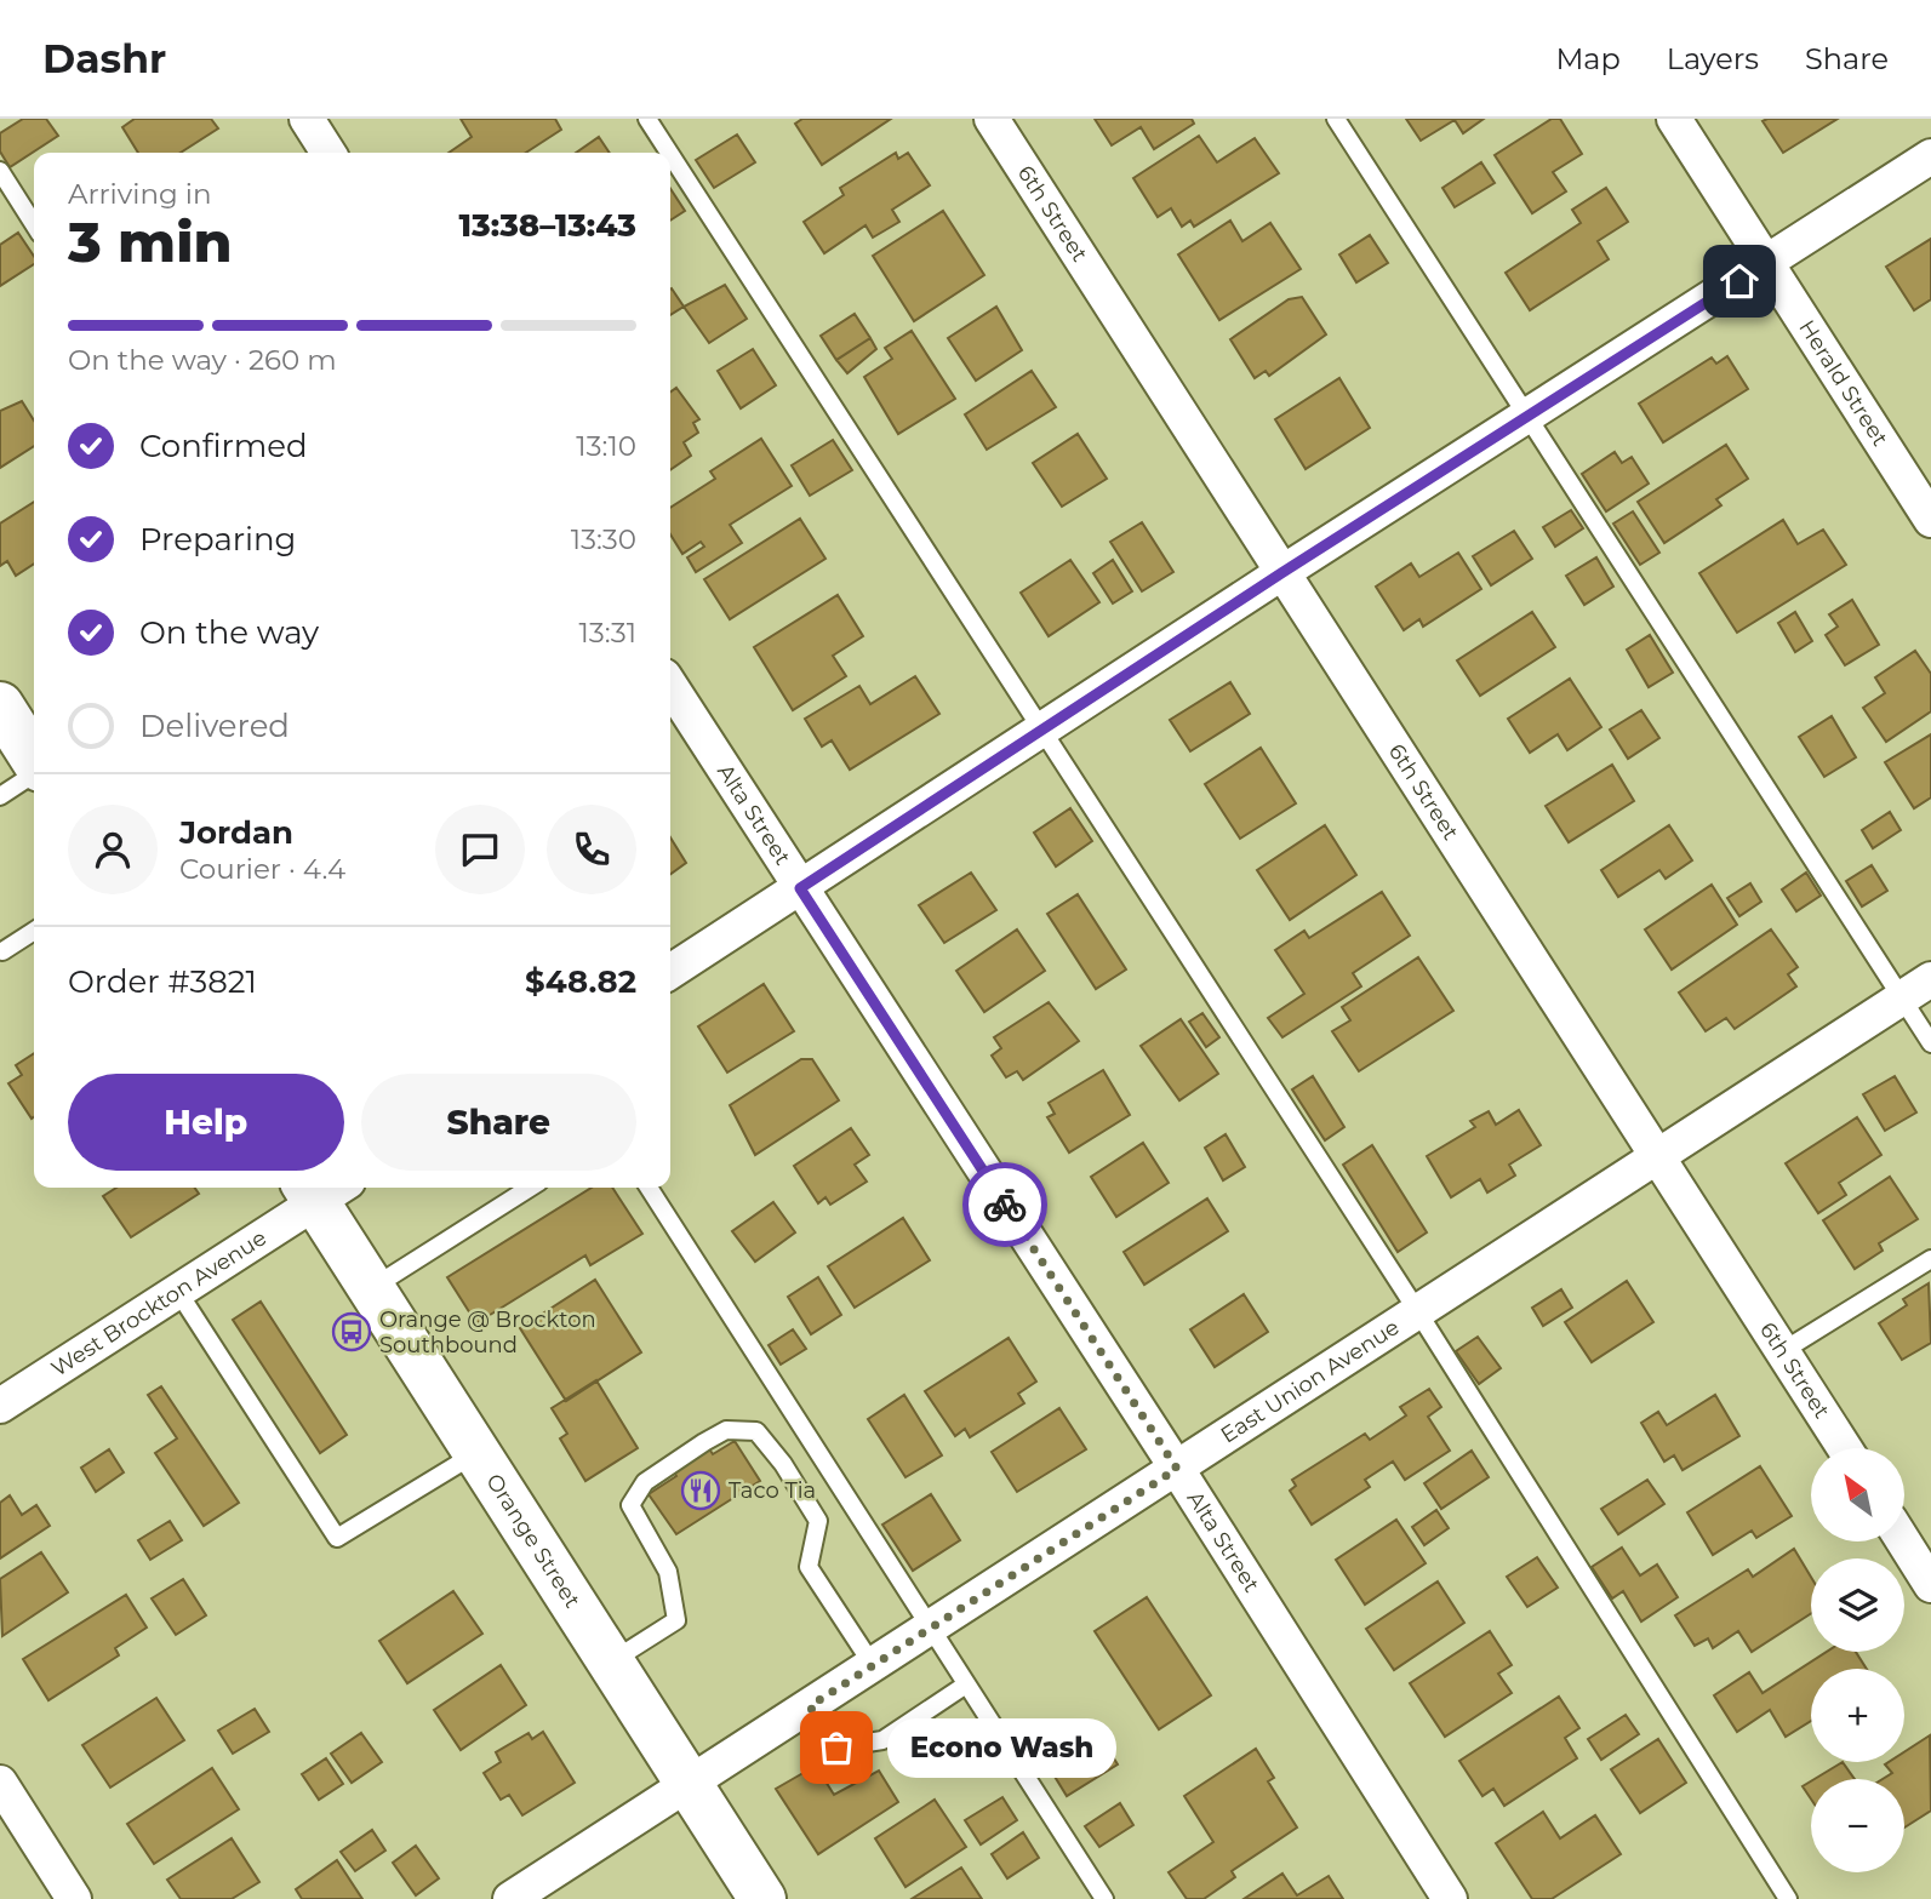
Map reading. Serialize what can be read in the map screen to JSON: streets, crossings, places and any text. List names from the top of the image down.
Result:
{
  "streets": {
    "main road": ["Orange Street"],
    "street": [
      "6th Street",
      "Herald Street",
      "Alta Street",
      "West Brockton Avenue",
      "East Union Avenue"
    ]
  },
  "crossings": [
    ["6th Street", "East Union Avenue"],
    ["Alta Street", "East Union Avenue"],
    ["West Brockton Avenue", "Orange Street"],
    ["East Union Avenue", "Orange Street"]
  ],
  "places": {
    "bus stop": ["Orange @ Brockton Southbound"],
    "restaurant": ["Taco Tia"],
    "other": ["Econo Wash"]
  },
  "north": "top left",
  "page": {
    "header": "Dashr",
    "nav": ["Map", "Layers", "Share"],
    "heading": ["3 min", "Arriving in", "13:38–13:43"],
    "panel": [
      "Jordan",
      "Courier · 4.4",
      "Order #3821",
      "$48.82"
    ],
    "bar": "On the way · 260 m",
    "list": [
      ["Confirmed", "13:10"],
      ["Preparing", "13:30"],
      ["On the way", "13:31"],
      "Delivered"
    ],
    "buttons": ["Help", "Share"],
    "map_buttons": ["+", "−"],
    "bubble": "Econo Wash"
  }
}
